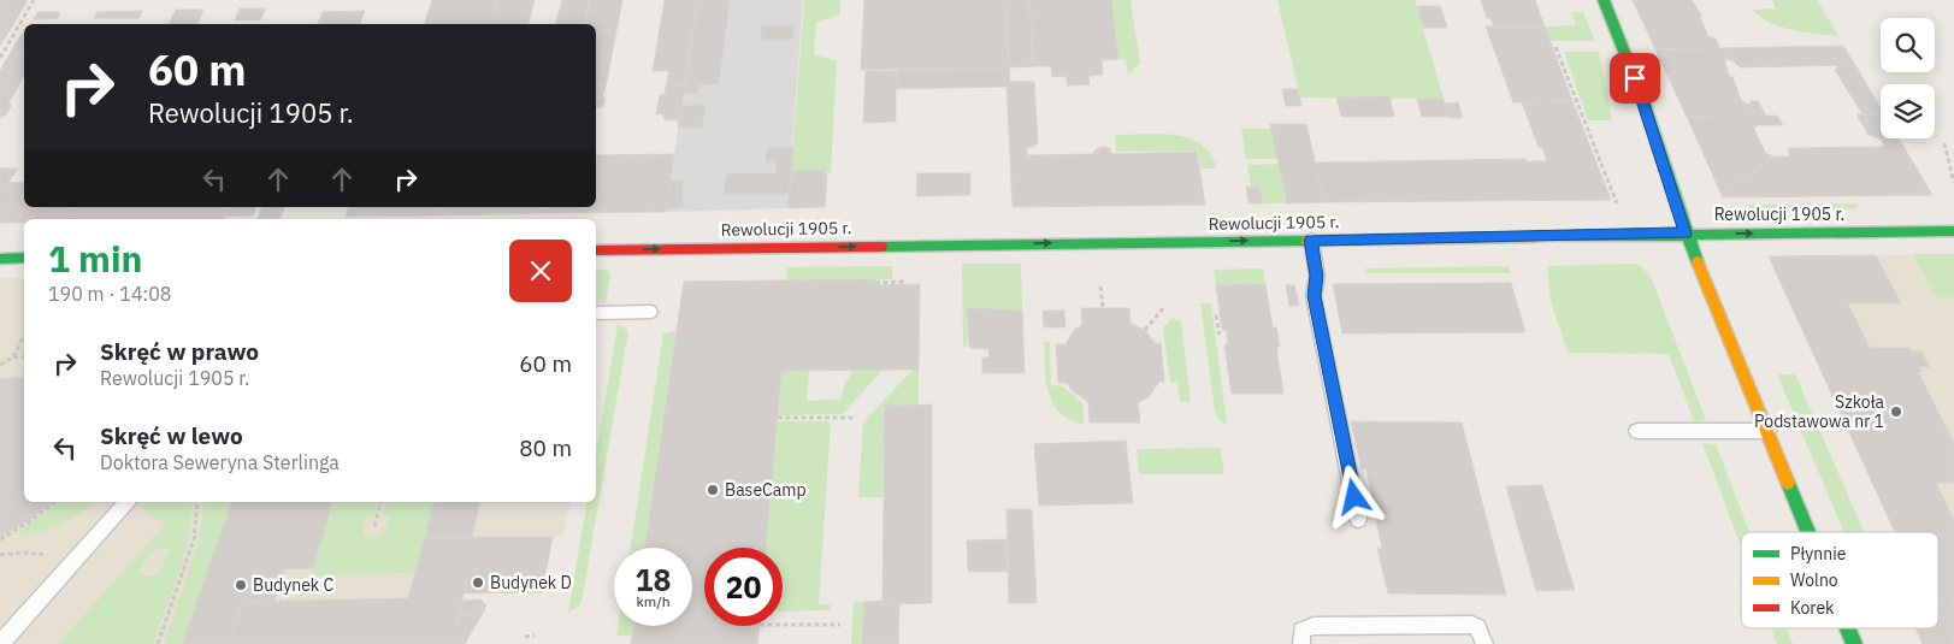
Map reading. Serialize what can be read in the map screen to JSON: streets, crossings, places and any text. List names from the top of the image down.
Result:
{
  "streets": {
    "street": ["Rewolucji 1905 r."]
  },
  "one_way": ["Rewolucji 1905 r."],
  "places": [
    "Szkoła Podstawowa nr 1",
    "BaseCamp",
    "Budynek D",
    "Budynek C"
  ],
  "legend": ["Płynnie", "Wolno", "Korek"],
  "page": {
    "turn": ["60 m", "Rewolucji 1905 r."],
    "heading": ["1 min", "190 m · 14:08"],
    "list": [
      {
        "name": "Skręć w prawo",
        "note": "Rewolucji 1905 r.",
        "value": "60 m"
      },
      {
        "name": "Skręć w lewo",
        "note": "Doktora Seweryna Sterlinga",
        "value": "80 m"
      }
    ],
    "speed": "18 km/h",
    "limit": "20"
  }
}
